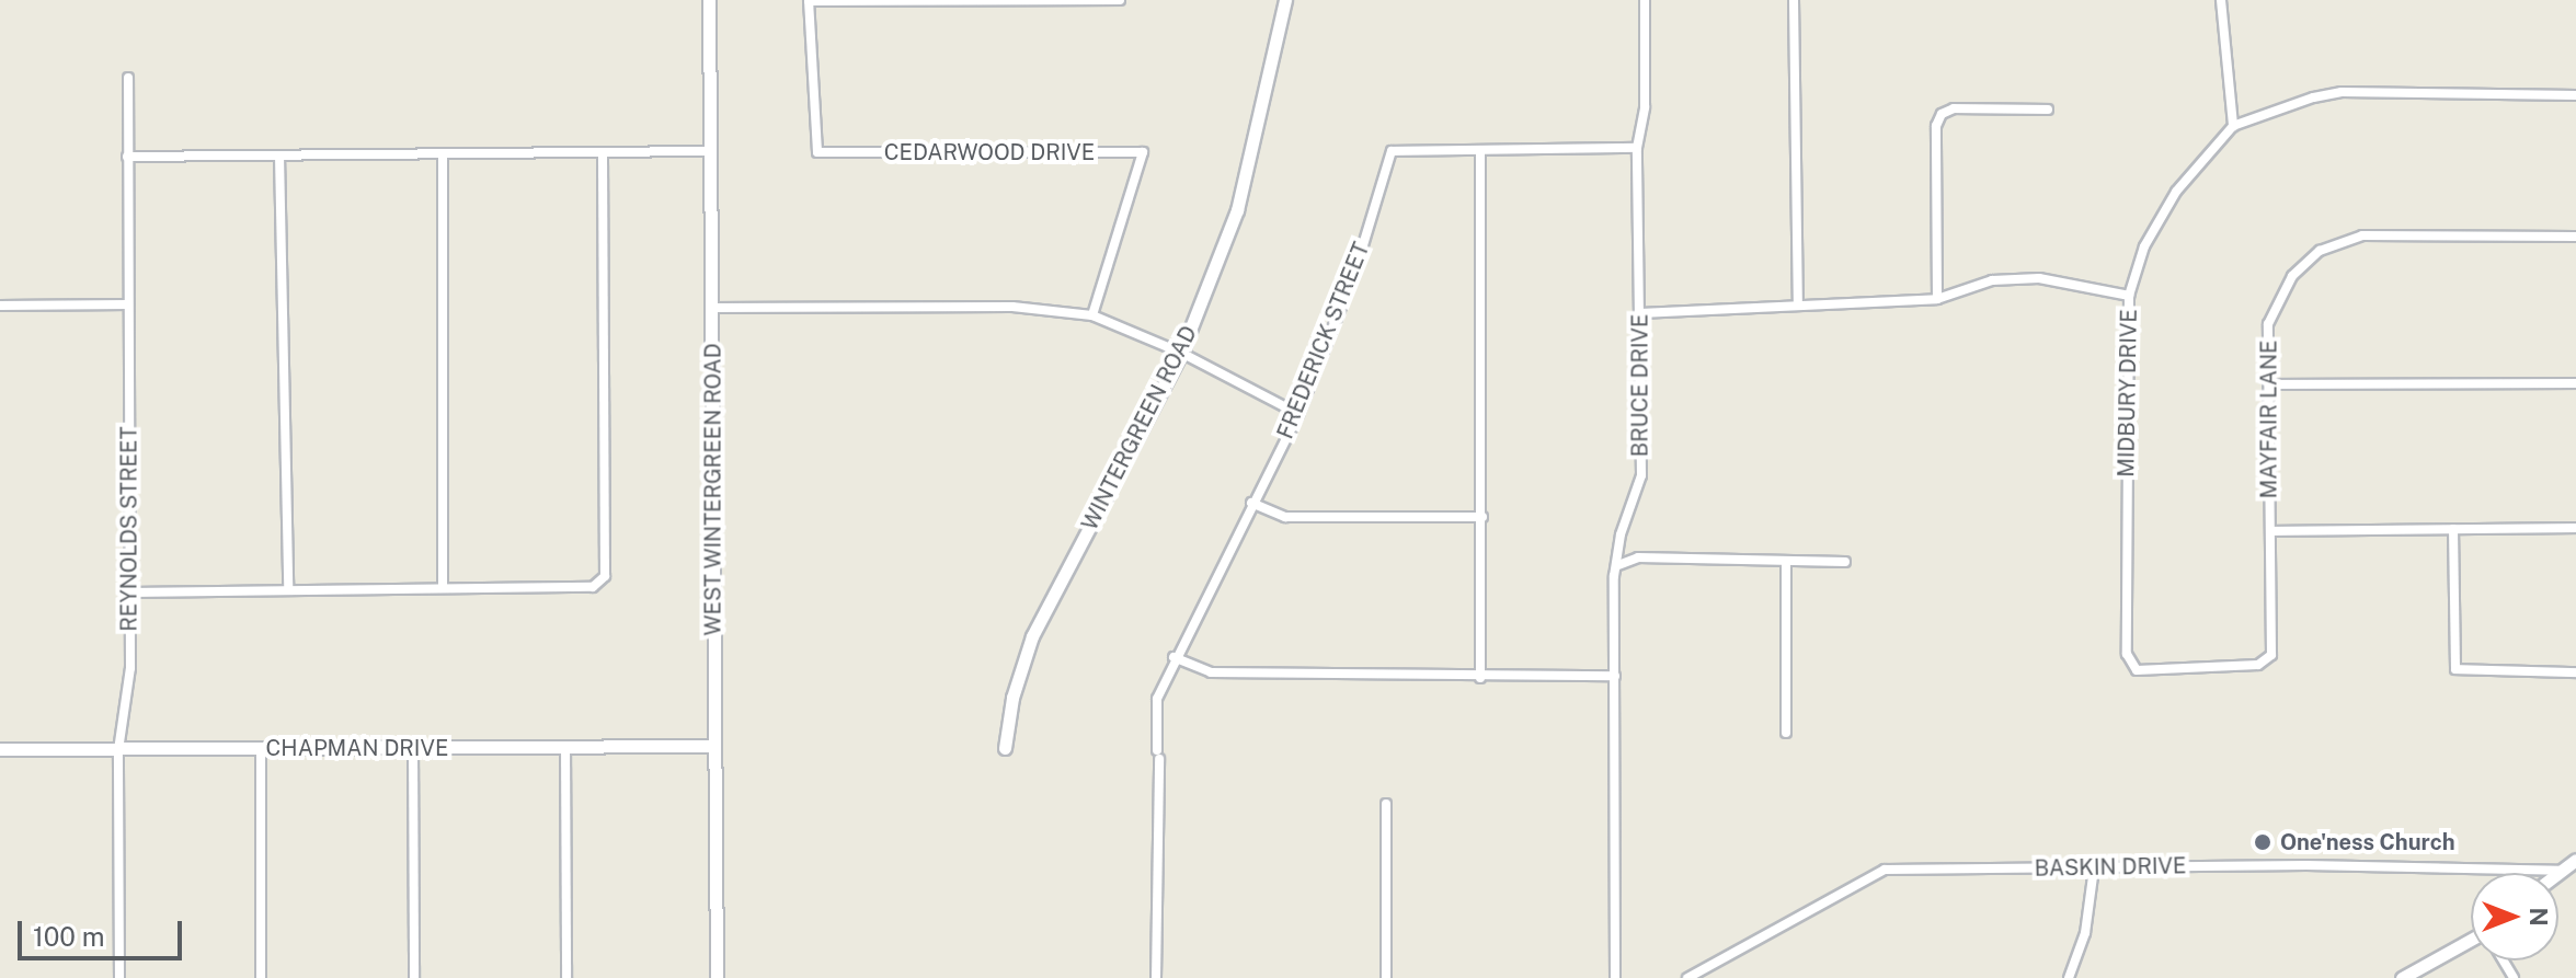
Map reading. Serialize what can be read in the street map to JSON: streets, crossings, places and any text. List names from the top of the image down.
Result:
{
  "streets": {
    "street": [
      "CEDARWOOD DRIVE",
      "FREDERICK STREET",
      "BRUCE DRIVE",
      "MIDBURY DRIVE",
      "MAYFAIR LANE",
      "WINTERGREEN ROAD",
      "WEST WINTERGREEN ROAD",
      "REYNOLDS STREET",
      "CHAPMAN DRIVE",
      "BASKIN DRIVE"
    ]
  },
  "crossings": [
    ["FREDERICK STREET", "BRUCE DRIVE"],
    ["MIDBURY DRIVE", "MAYFAIR LANE"],
    ["WEST WINTERGREEN ROAD", "CHAPMAN DRIVE"],
    ["REYNOLDS STREET", "CHAPMAN DRIVE"]
  ],
  "places": ["One'ness Church"],
  "scale_bar": "100 m",
  "north": "right"
}
